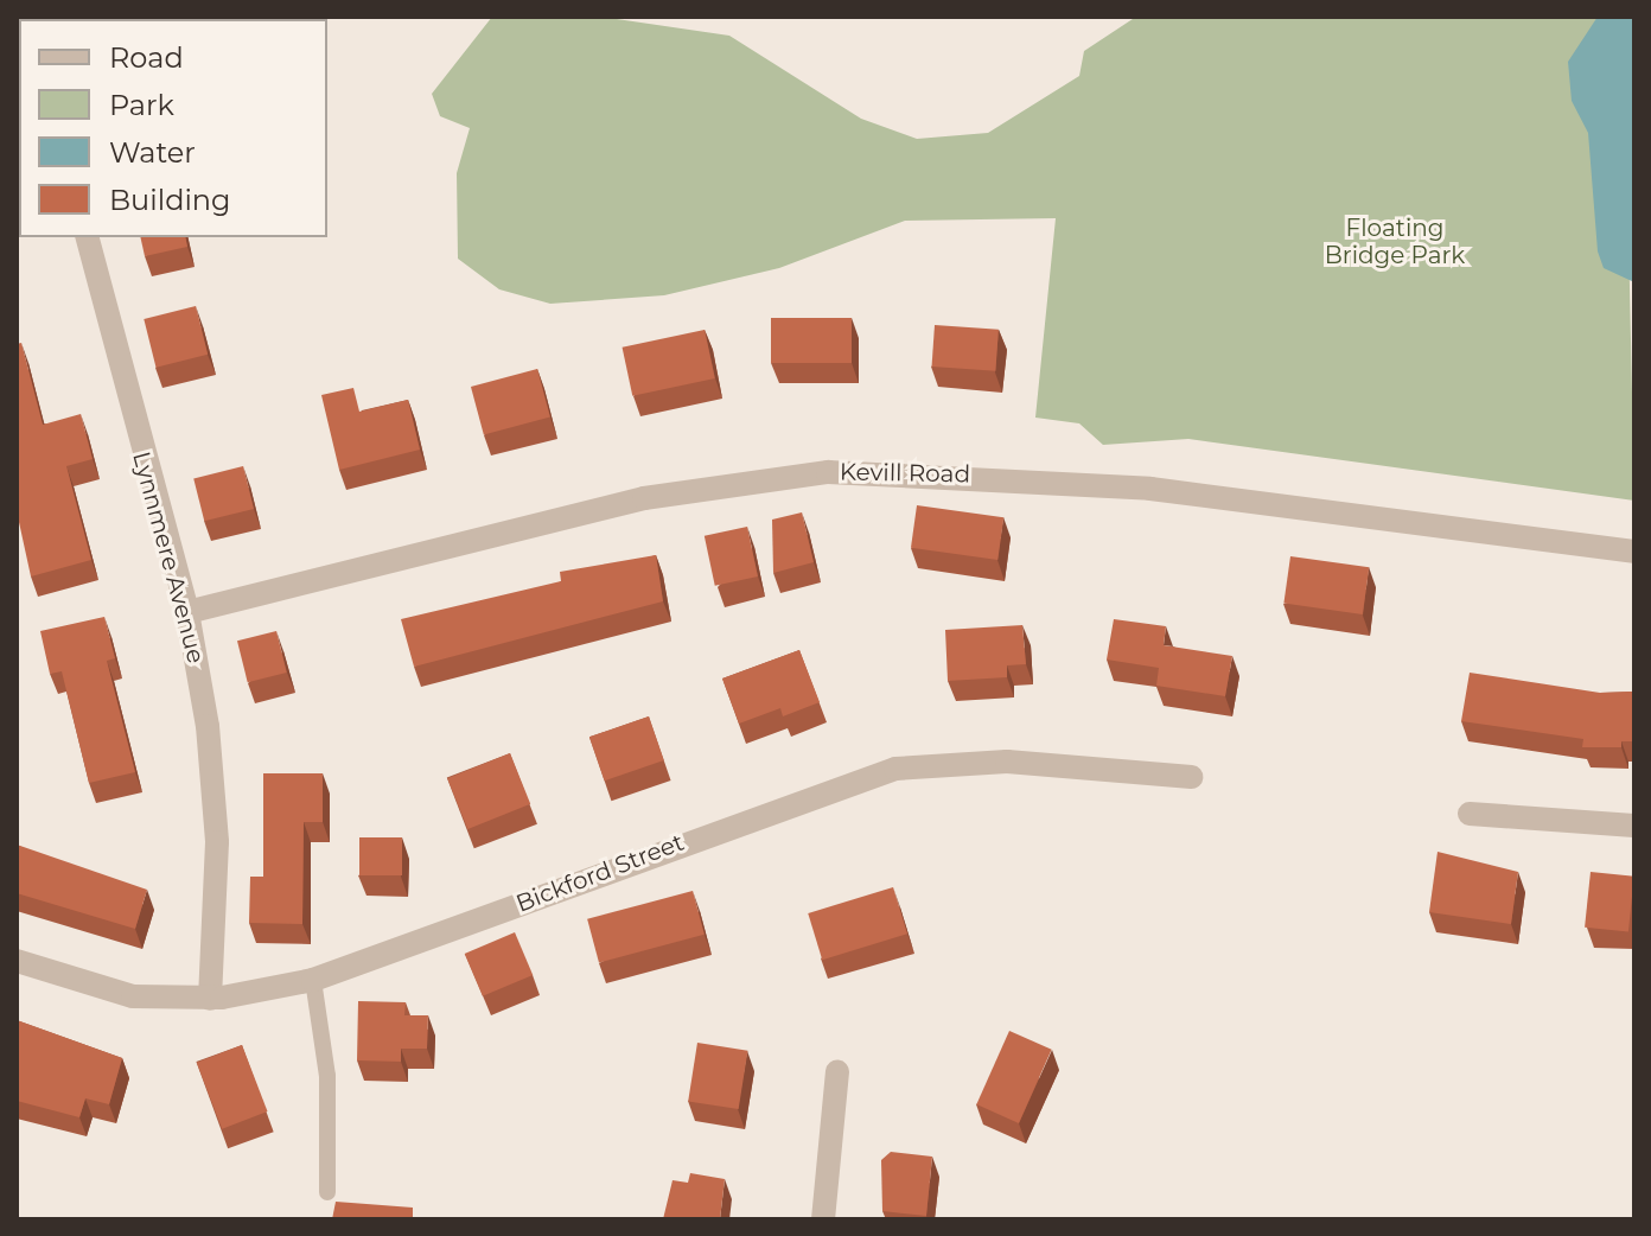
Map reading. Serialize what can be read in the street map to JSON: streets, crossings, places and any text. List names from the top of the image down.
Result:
{
  "streets": {
    "street": ["Kevill Road", "Lynnmere Avenue", "Bickford Street"]
  },
  "crossings": [
    ["Kevill Road", "Lynnmere Avenue"],
    ["Lynnmere Avenue", "Bickford Street"]
  ],
  "parks": ["Floating Bridge Park"],
  "legend": [
    "Road",
    "Park",
    "Water",
    "Building"
  ]
}
